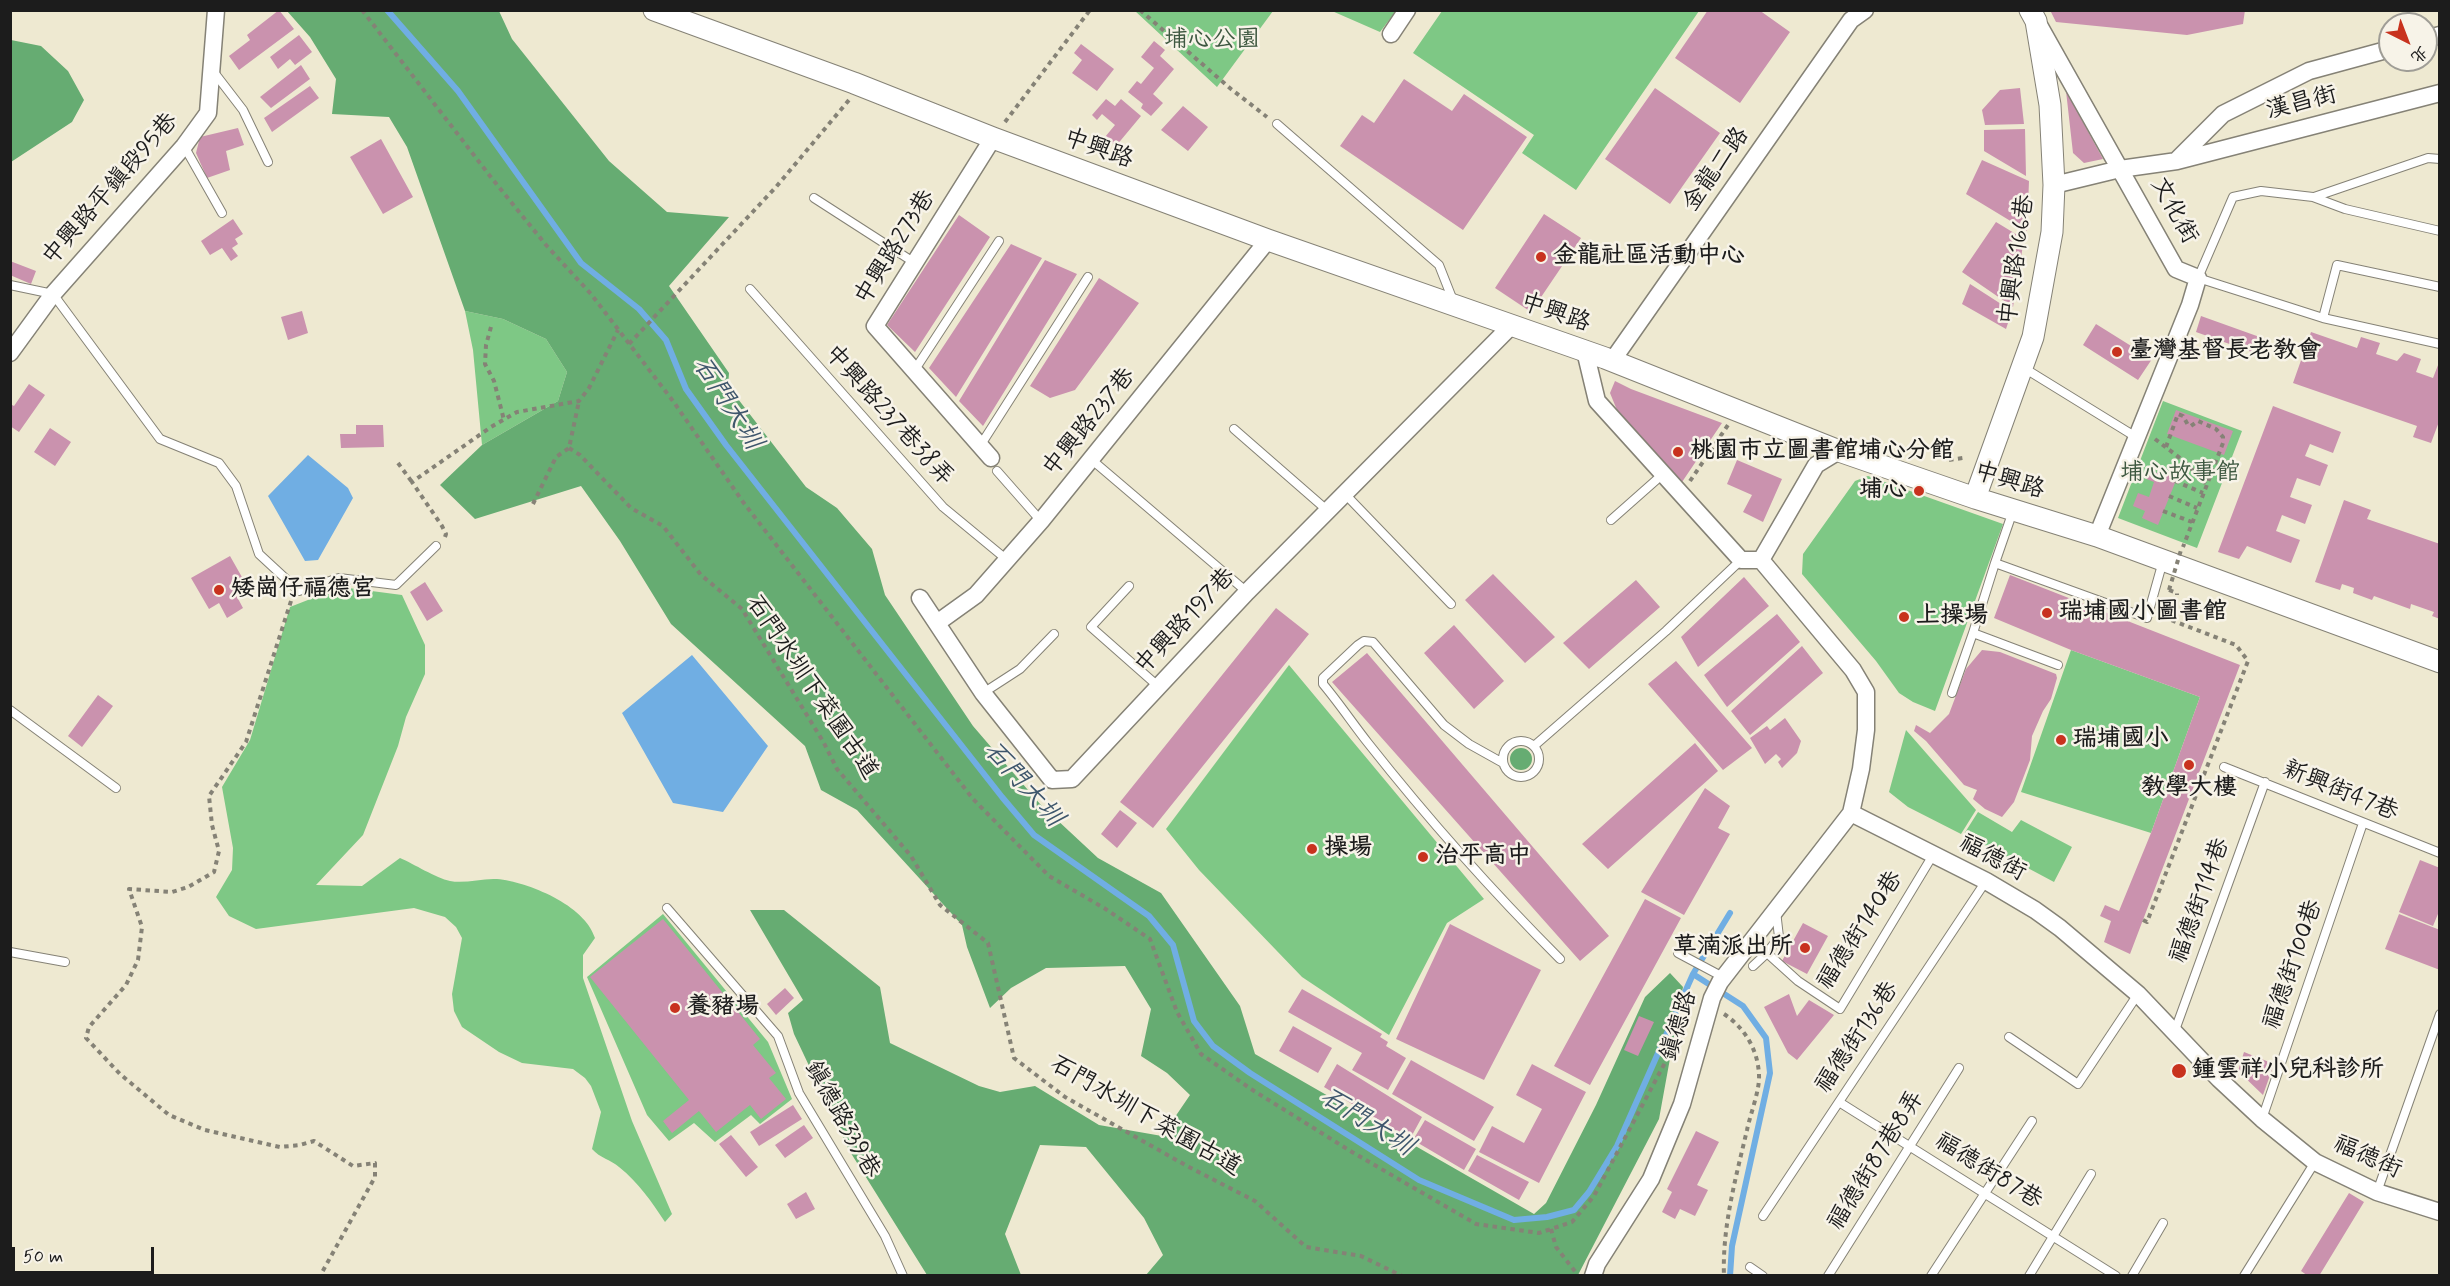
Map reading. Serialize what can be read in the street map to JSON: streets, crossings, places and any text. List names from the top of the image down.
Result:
{
  "streets": {
    "street": [
      "漢昌街",
      "中興路",
      "金龍二路",
      "中興路平鎮段95巷",
      "文化街",
      "中興路273巷",
      "中興路166巷",
      "中興路237巷",
      "中興路197巷",
      "福德街",
      "鎮德路"
    ],
    "lane": [
      "中興路237巷38弄",
      "新興街47巷",
      "福德街114巷",
      "福德街140巷",
      "福德街100巷",
      "福德街136巷",
      "鎮德路339巷",
      "福德街87巷8弄",
      "福德街87巷"
    ],
    "path": ["石門水圳下菜園古道"]
  },
  "crossings": [
    ["漢昌街", "文化街"],
    ["漢昌街", "中興路166巷"],
    ["中興路", "金龍二路"],
    ["中興路", "文化街"],
    ["中興路", "中興路273巷"],
    ["中興路", "中興路166巷"],
    ["中興路", "中興路237巷"],
    ["中興路", "中興路197巷"],
    ["文化街", "中興路166巷"],
    ["中興路237巷38弄", "中興路237巷"],
    ["中興路237巷", "中興路197巷"],
    ["新興街47巷", "福德街114巷"],
    ["新興街47巷", "福德街100巷"],
    ["福德街", "福德街114巷"],
    ["福德街", "福德街140巷"],
    ["福德街", "福德街100巷"],
    ["福德街", "鎮德路"],
    ["福德街", "福德街136巷"],
    ["福德街136巷", "福德街87巷"],
    ["福德街87巷8弄", "福德街87巷"]
  ],
  "water": ["石門大圳"],
  "parks": ["埔心公園", "埔心故事館"],
  "places": [
    "金龍社區活動中心",
    "臺灣基督長老教會",
    "桃園市立圖書館埔心分館",
    "埔心",
    "矮崗仔福德宮",
    "瑞埔國小圖書館",
    "上操場",
    "瑞埔國小",
    "教學大樓",
    "操場",
    "治平高中",
    "草湳派出所",
    "養豬場",
    "鍾雲祥小兒科診所"
  ],
  "scale_bar": "50 m",
  "north": "bottom right"
}
